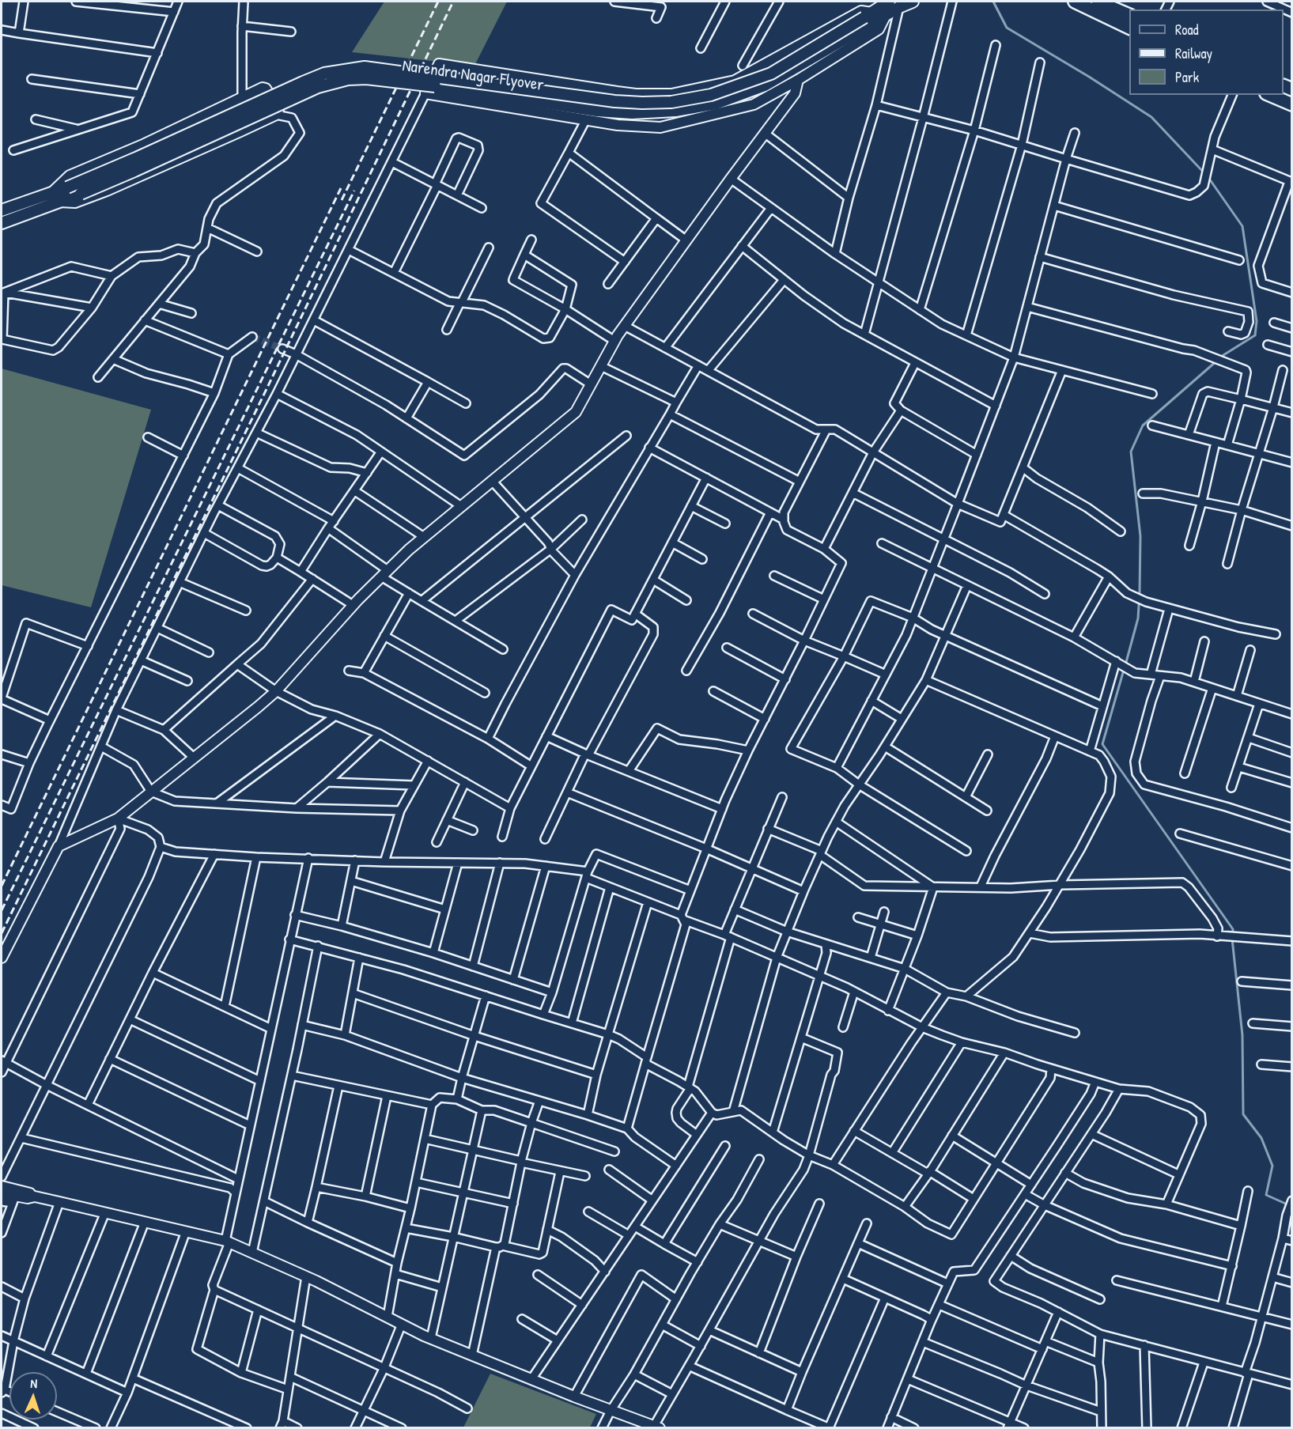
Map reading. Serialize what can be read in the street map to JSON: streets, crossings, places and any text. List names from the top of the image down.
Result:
{
  "streets": {
    "main road": ["Narendra Nagar Flyover"]
  },
  "legend": ["Road", "Railway", "Park"],
  "north": "top"
}
